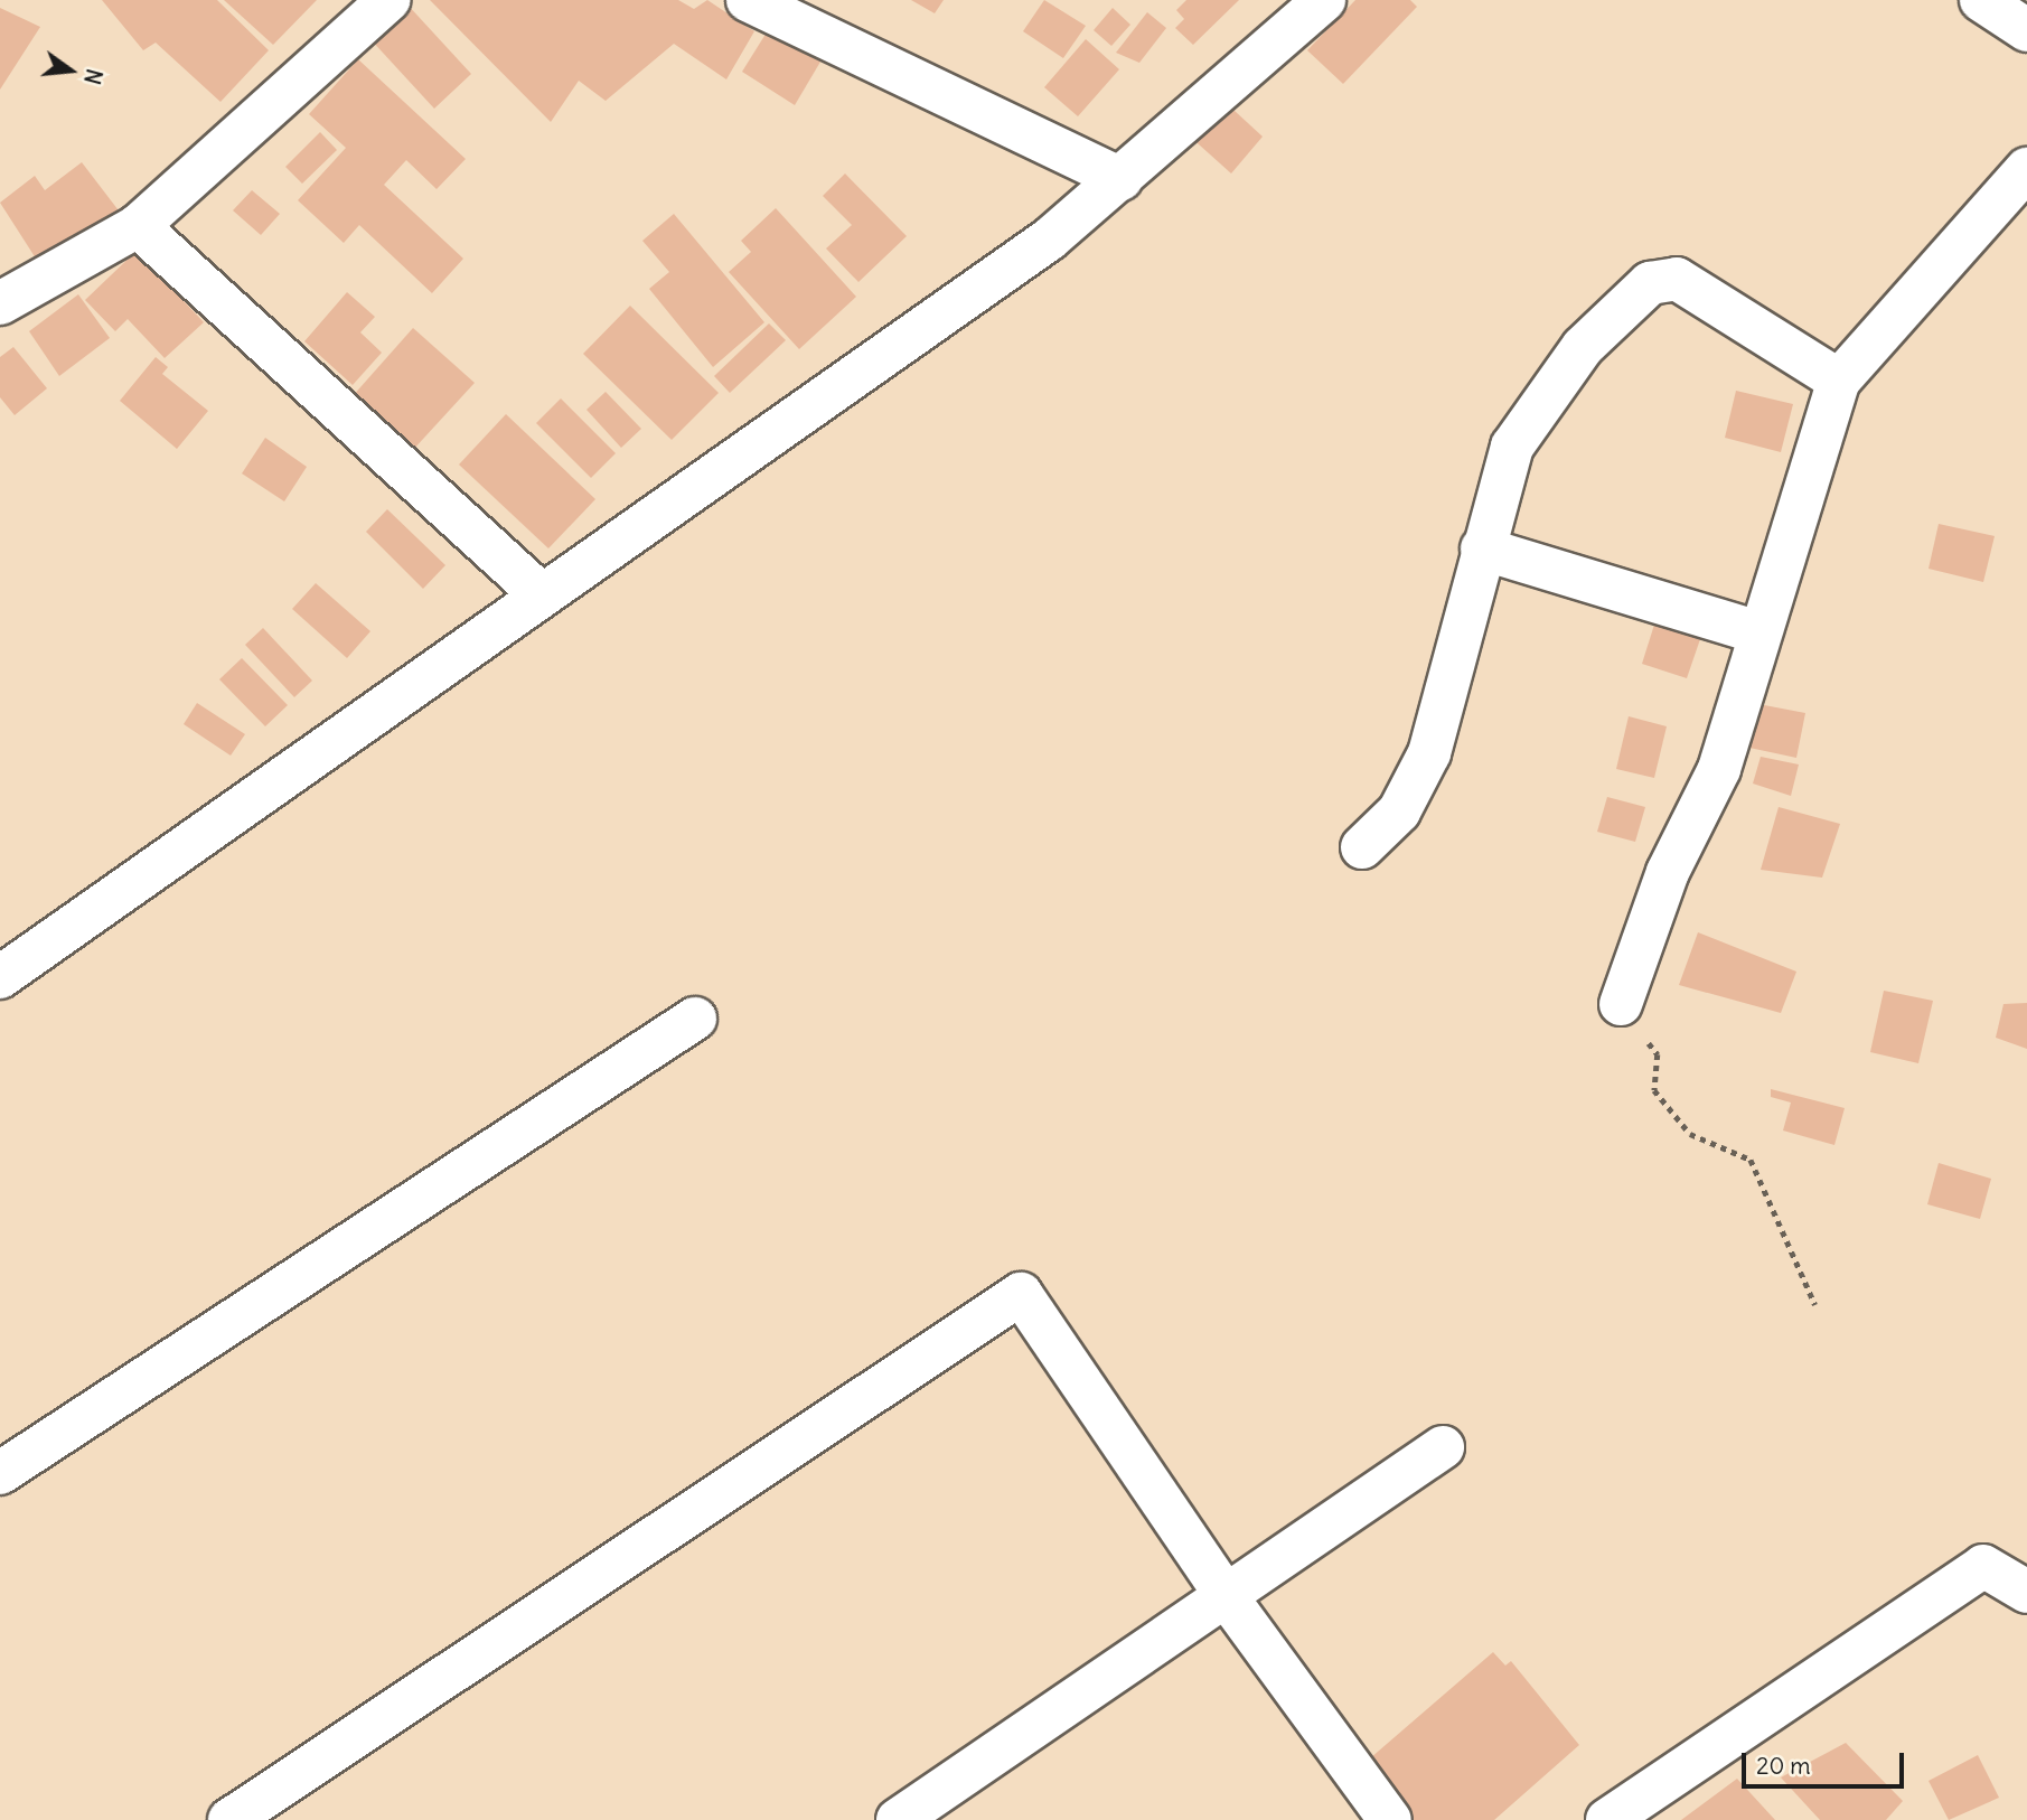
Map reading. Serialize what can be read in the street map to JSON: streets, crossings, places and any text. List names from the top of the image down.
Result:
{
  "scale_bar": "20 m",
  "north": "right"
}
